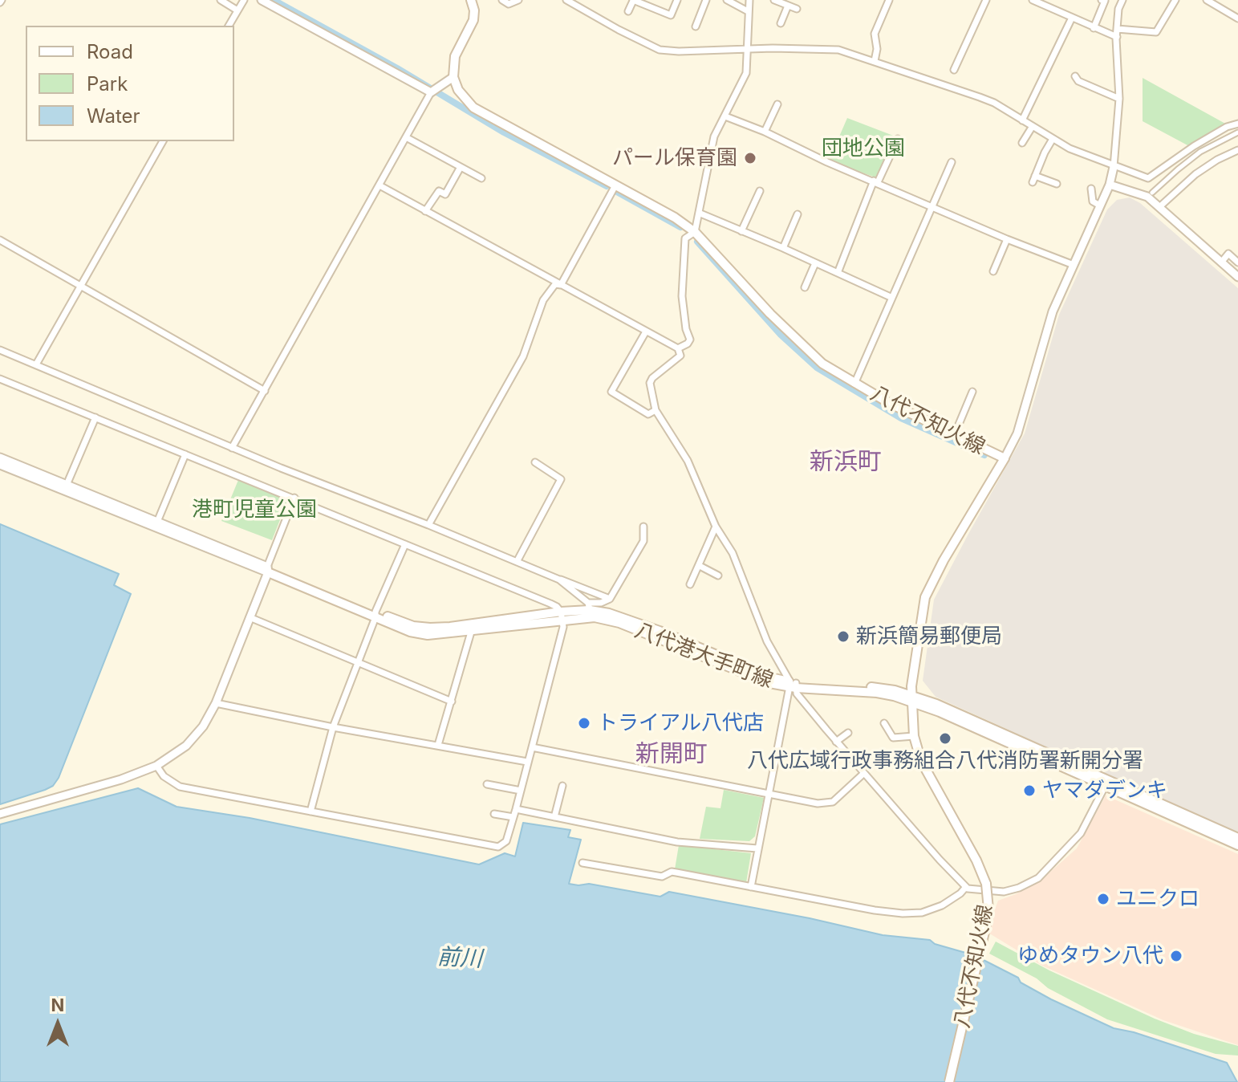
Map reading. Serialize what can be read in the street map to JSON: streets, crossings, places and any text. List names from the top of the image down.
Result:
{
  "streets": {
    "main road": ["八代不知火線", "八代港大手町線"]
  },
  "crossings": [
    ["八代不知火線", "八代港大手町線"]
  ],
  "districts": ["新浜町", "新開町"],
  "water": ["前川"],
  "parks": ["団地公園", "港町児童公園"],
  "places": [
    "パール保育園",
    "新浜簡易郵便局",
    "トライアル八代店",
    "八代広域行政事務組合八代消防署新開分署",
    "ヤマダデンキ",
    "ユニクロ",
    "ゆめタウン八代"
  ],
  "legend": ["Road", "Park", "Water"],
  "north": "top"
}
